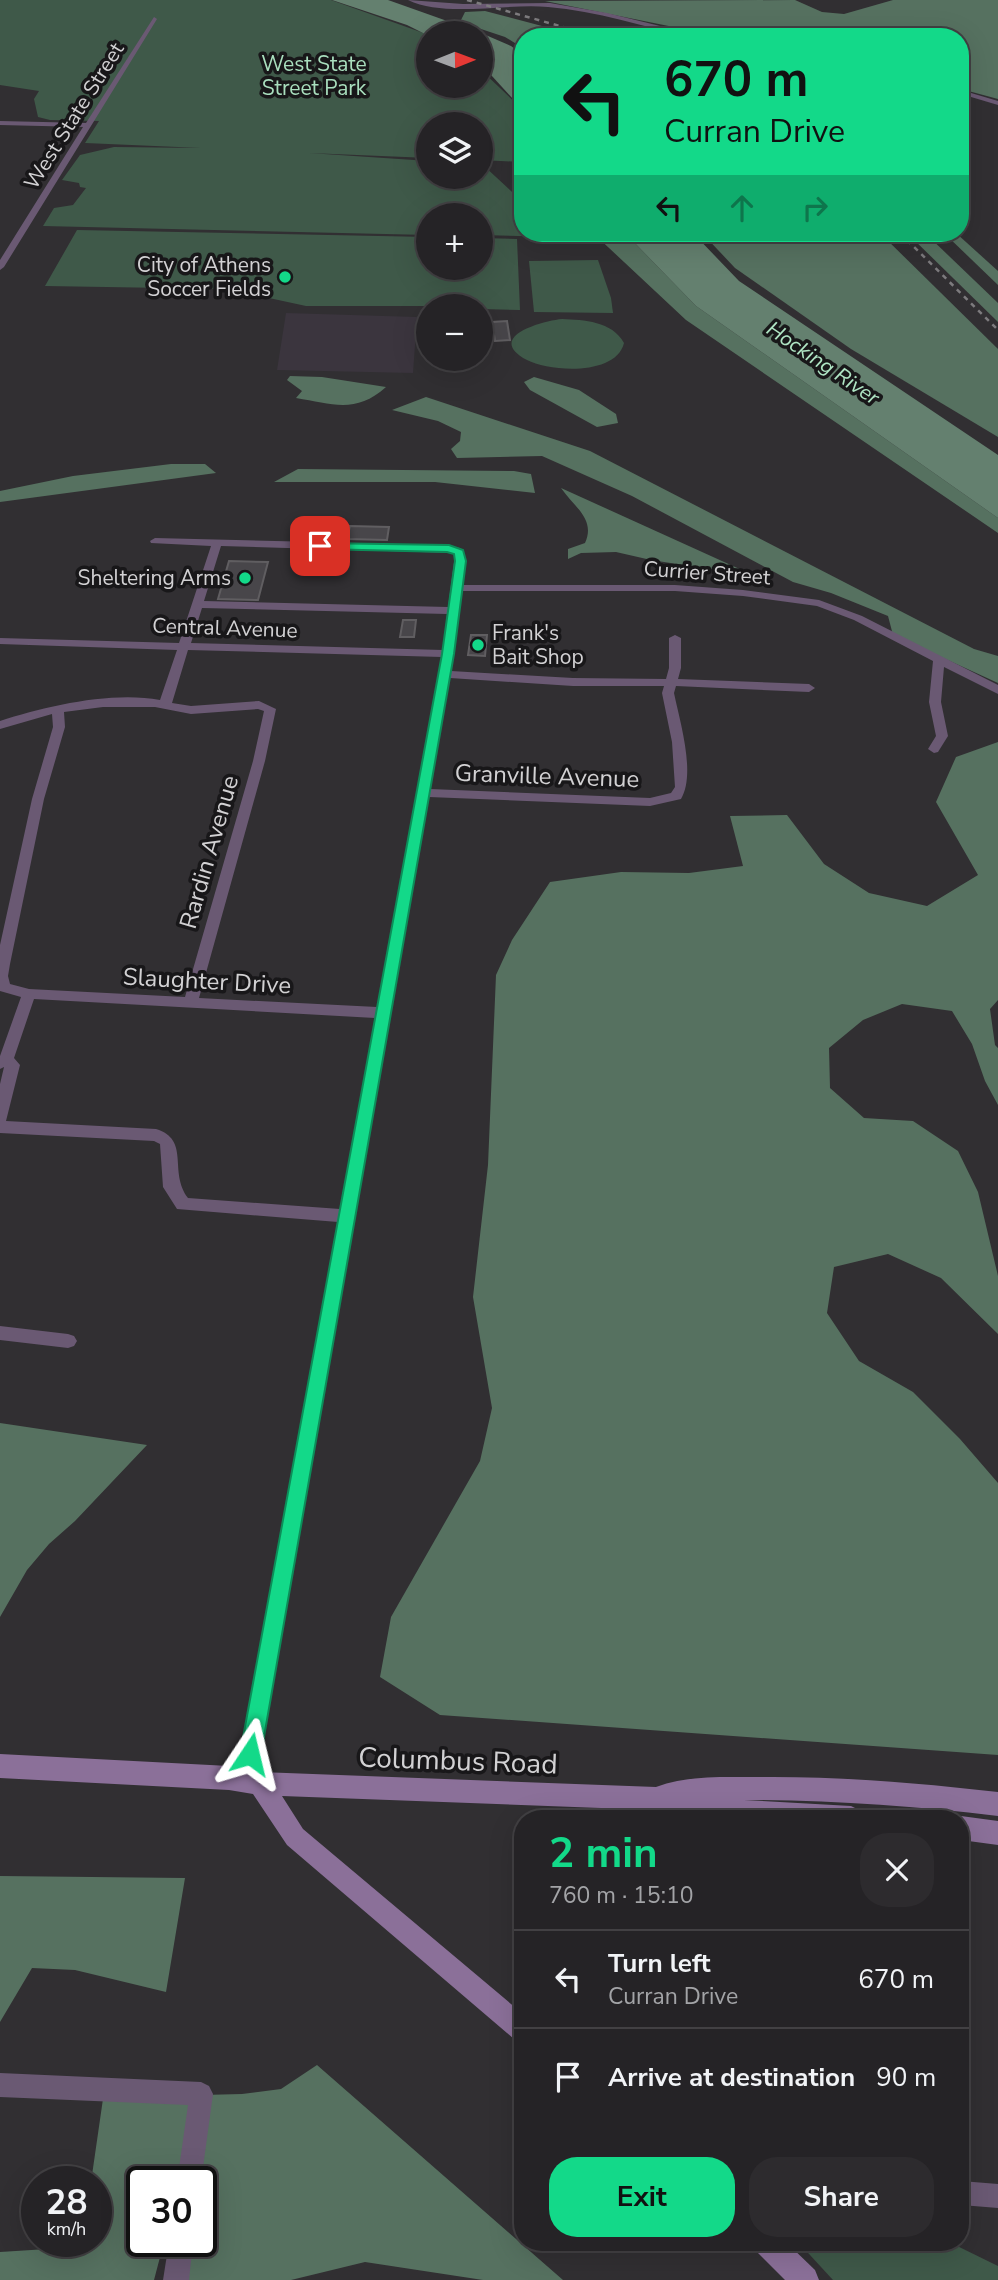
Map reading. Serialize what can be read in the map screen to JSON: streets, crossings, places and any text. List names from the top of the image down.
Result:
{
  "streets": {
    "main road": ["Columbus Road"],
    "street": [
      "West State Street",
      "Currier Street",
      "Central Avenue",
      "Granville Avenue",
      "Rardin Avenue",
      "Slaughter Drive"
    ]
  },
  "crossings": [
    ["Rardin Avenue", "Slaughter Drive"]
  ],
  "water": ["Hocking River"],
  "parks": ["West State Street Park"],
  "places": ["City of Athens Soccer Fields", "Sheltering Arms", "Frank's Bait Shop"],
  "north": "right",
  "page": {
    "map_buttons": ["+", "−"],
    "turn": ["670 m", "Curran Drive"],
    "heading": ["2 min", "760 m · 15:10"],
    "list": [
      {
        "name": "Turn left",
        "note": "Curran Drive",
        "value": "670 m"
      },
      {
        "name": "Arrive at destination",
        "value": "90 m"
      }
    ],
    "buttons": ["Exit", "Share"],
    "speed": "28 km/h",
    "limit": "30"
  }
}
